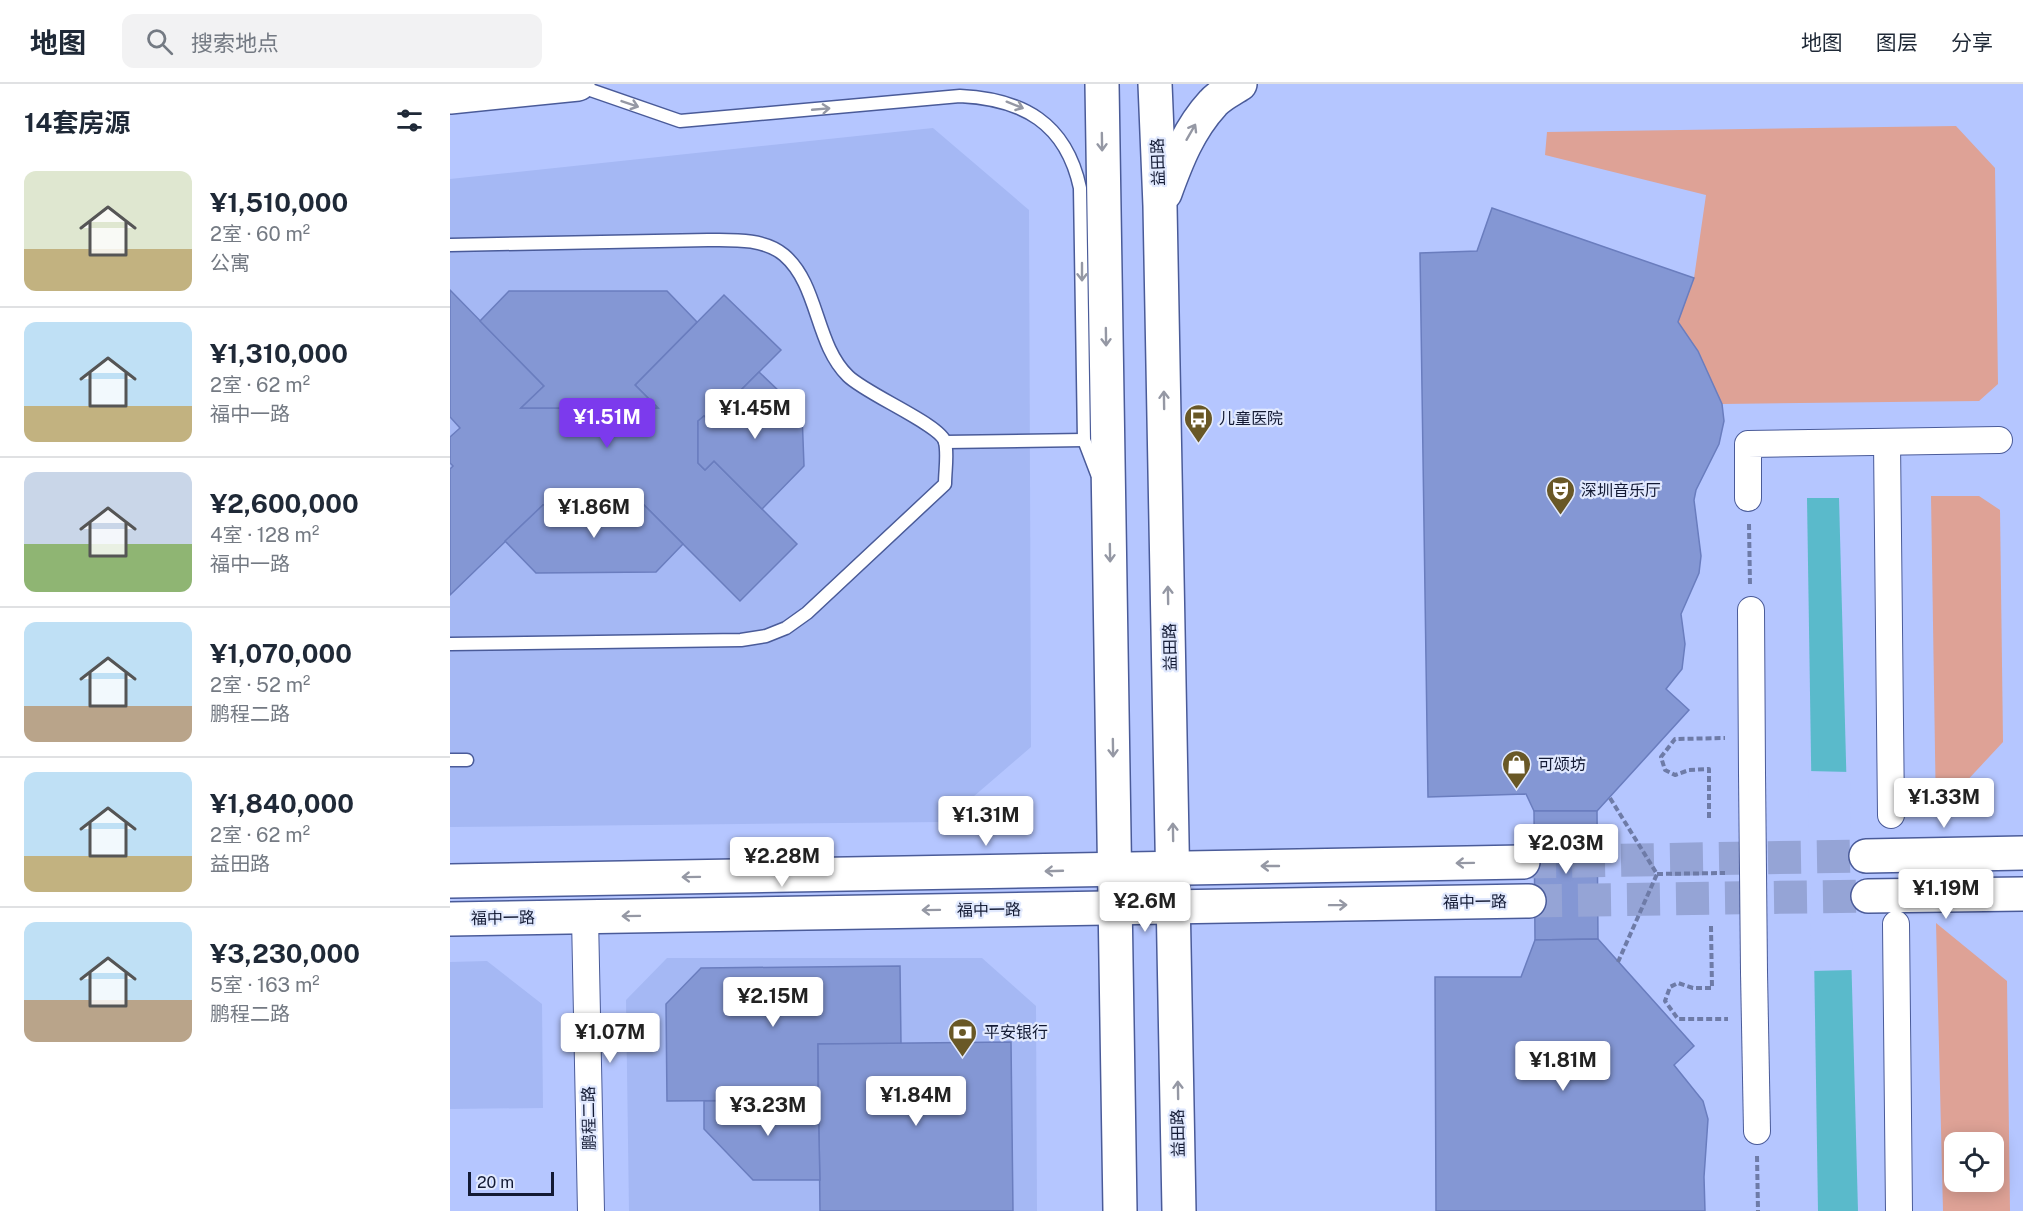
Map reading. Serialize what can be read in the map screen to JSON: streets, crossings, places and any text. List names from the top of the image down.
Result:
{
  "streets": {
    "main road": ["益田路", "福中一路"],
    "street": ["鹏程二路"]
  },
  "crossings": [
    ["益田路", "福中一路"],
    ["福中一路", "鹏程二路"]
  ],
  "places": {
    "bus stop": ["儿童医院"],
    "theatre": ["深圳音乐厅"],
    "shop": ["可颂坊"],
    "bank": ["平安银行"]
  },
  "scale_bar": "20 m",
  "page": {
    "header": "地图",
    "search": "搜索地点",
    "nav": ["地图", "图层", "分享"],
    "heading": "14套房源",
    "list": [
      {
        "name": "¥1,510,000",
        "note": "2室 · 60 m² · 公寓"
      },
      {
        "name": "¥1,310,000",
        "note": "2室 · 62 m² · 福中一路"
      },
      {
        "name": "¥2,600,000",
        "note": "4室 · 128 m² · 福中一路"
      },
      {
        "name": "¥1,070,000",
        "note": "2室 · 52 m² · 鹏程二路"
      },
      {
        "name": "¥1,840,000",
        "note": "2室 · 62 m² · 益田路"
      },
      {
        "name": "¥3,230,000",
        "note": "5室 · 163 m² · 鹏程二路"
      }
    ],
    "price": [
      "¥1.45M",
      "¥1.51M",
      "¥1.86M",
      "¥1.33M",
      "¥1.31M",
      "¥2.03M",
      "¥2.28M",
      "¥1.19M",
      "¥2.6M",
      "¥2.15M",
      "¥1.07M",
      "¥1.81M",
      "¥1.84M",
      "¥3.23M"
    ],
    "scale": "20 m"
  }
}
